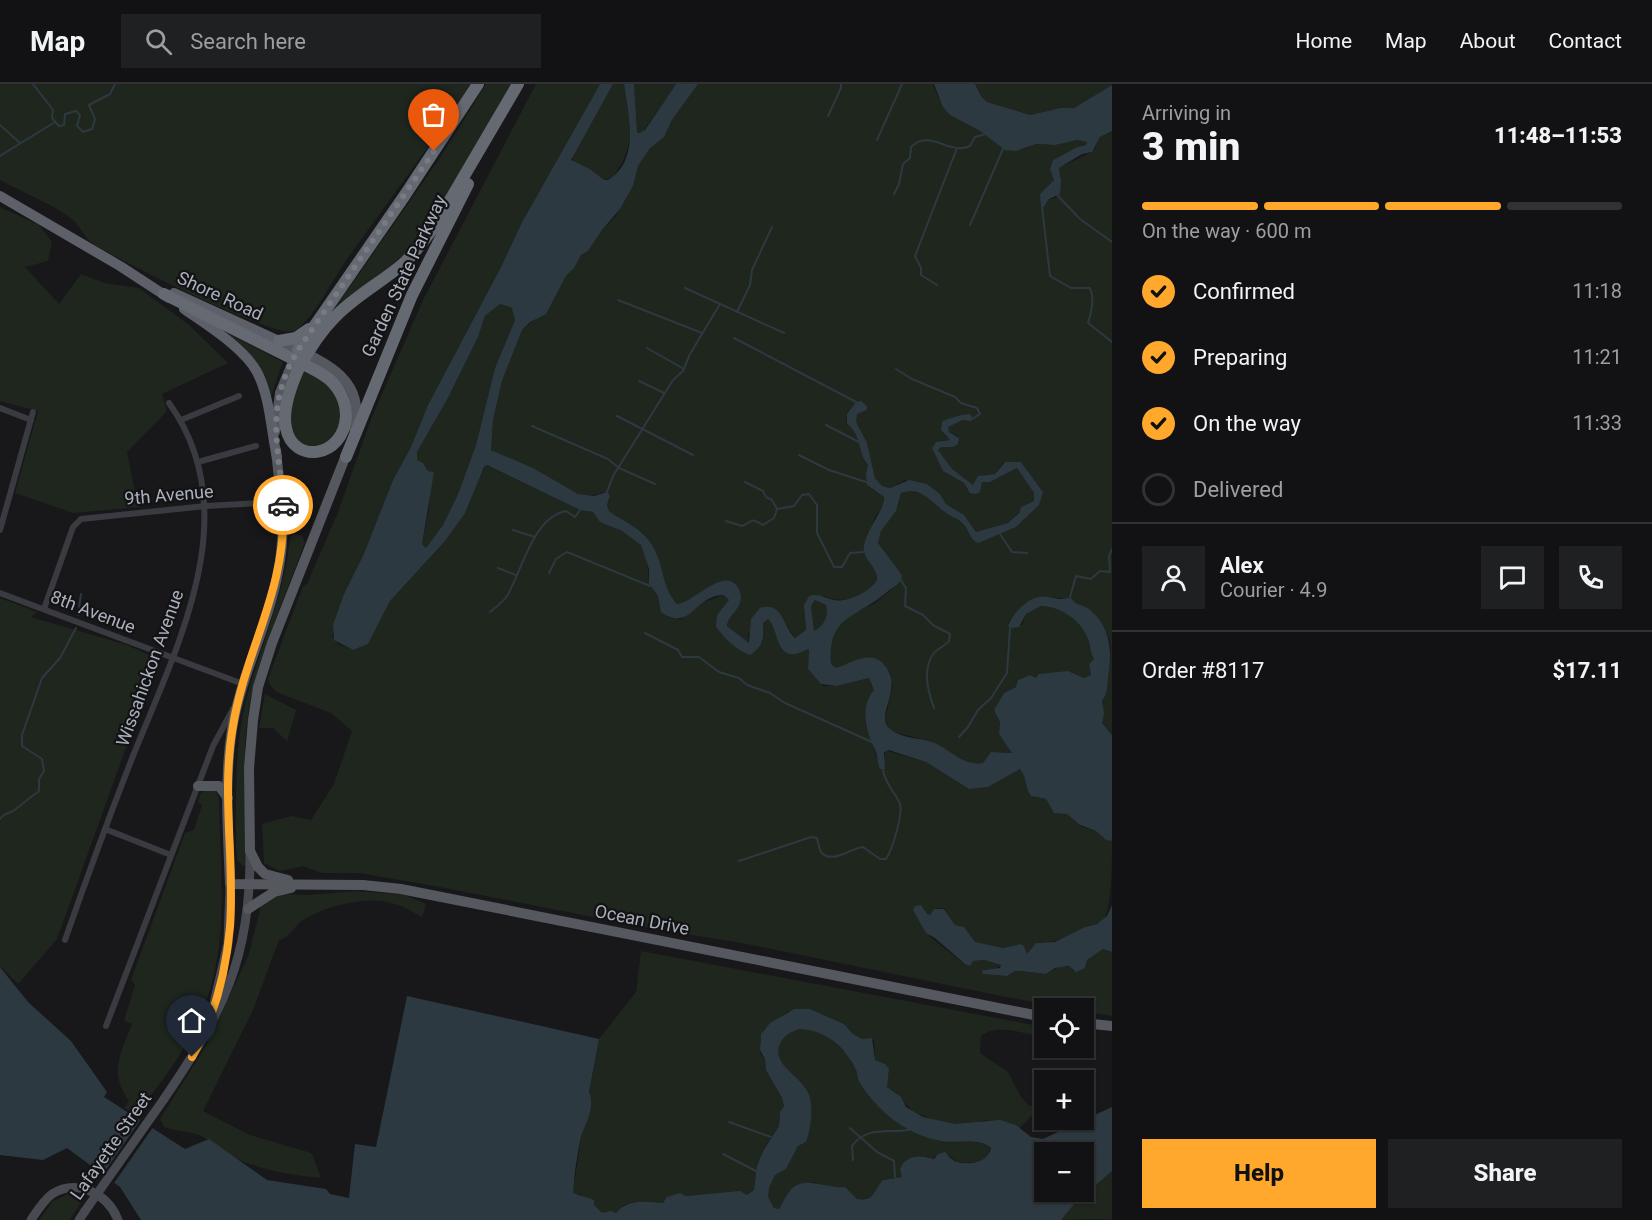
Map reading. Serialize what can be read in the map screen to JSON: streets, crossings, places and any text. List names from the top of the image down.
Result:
{
  "streets": {
    "highway": ["Garden State Parkway", "Shore Road"],
    "main road": ["Ocean Drive", "Lafayette Street"],
    "street": ["9th Avenue", "8th Avenue", "Wissahickon Avenue"]
  },
  "crossings": [
    ["Garden State Parkway", "Shore Road"],
    ["Garden State Parkway", "Lafayette Street"],
    ["Shore Road", "Lafayette Street"],
    ["9th Avenue", "8th Avenue"],
    ["9th Avenue", "Wissahickon Avenue"],
    ["9th Avenue", "Lafayette Street"],
    ["8th Avenue", "Wissahickon Avenue"],
    ["8th Avenue", "Lafayette Street"],
    ["Ocean Drive", "Lafayette Street"]
  ],
  "page": {
    "header": "Map",
    "search": "Search here",
    "nav": [
      "Home",
      "Map",
      "About",
      "Contact"
    ],
    "heading": ["3 min", "Arriving in", "11:48–11:53"],
    "panel": [
      "Alex",
      "Courier · 4.9",
      "Order #8117",
      "$17.11"
    ],
    "bar": "On the way · 600 m",
    "list": [
      ["Confirmed", "11:18"],
      ["Preparing", "11:21"],
      ["On the way", "11:33"],
      "Delivered"
    ],
    "map_buttons": ["+", "−"],
    "buttons": ["Help", "Share"]
  }
}
